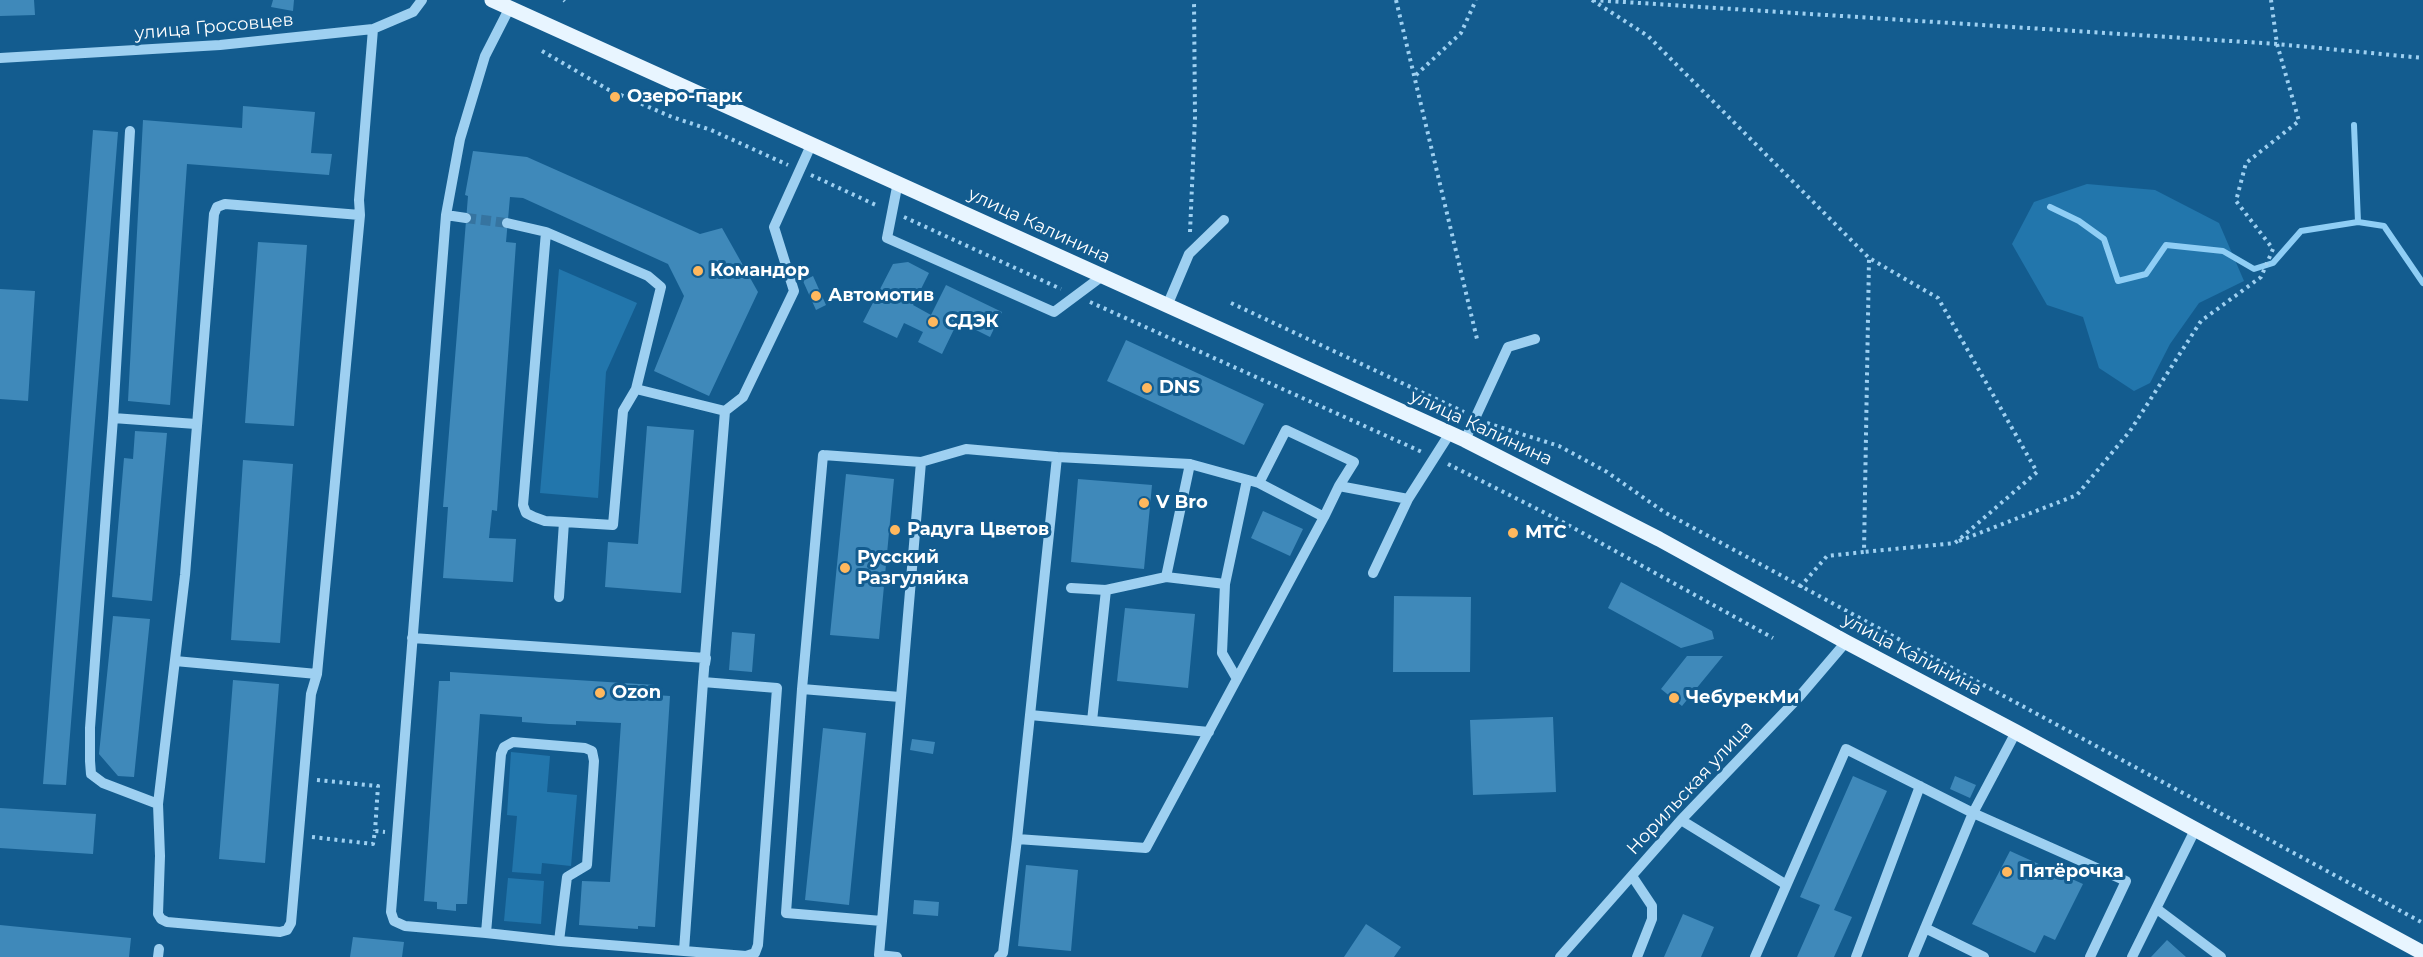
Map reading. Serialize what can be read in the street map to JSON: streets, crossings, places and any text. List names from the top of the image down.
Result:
{
  "streets": {
    "main road": ["улица Калинина"],
    "street": ["улица Гросовцев", "Норильская улица"]
  },
  "crossings": [
    ["улица Калинина", "Норильская улица"]
  ],
  "places": [
    "Озеро-парк",
    "Командор",
    "Автомотив",
    "СДЭК",
    "DNS",
    "V Bro",
    "Радуга Цветов",
    "МТС",
    "Русский Разгуляйка",
    "Ozon",
    "ЧебурекМи",
    "Пятёрочка"
  ]
}
